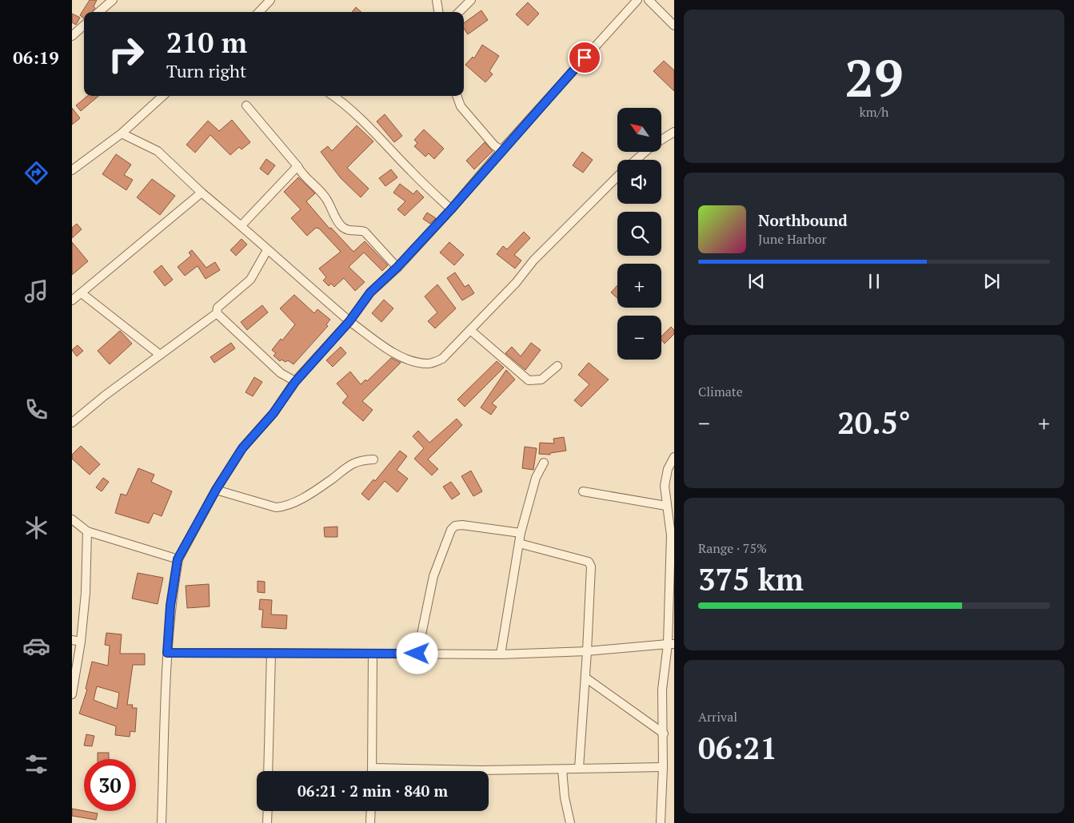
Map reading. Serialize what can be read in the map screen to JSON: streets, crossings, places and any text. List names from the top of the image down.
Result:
{
  "north": "top left",
  "page": {
    "tabs": "06:19",
    "tile": [
      ["29", "km/h"],
      "Climate",
      ["Range · 75%", "375 km"],
      ["Arrival", "06:21"]
    ],
    "turn": ["210 m", "Turn right"],
    "map_buttons": ["+", "−"],
    "song": ["Northbound", "June Harbor"],
    "heat": ["−", "20.5°", "+"],
    "limit": "30",
    "trip": "06:21 · 2 min · 840 m"
  }
}
